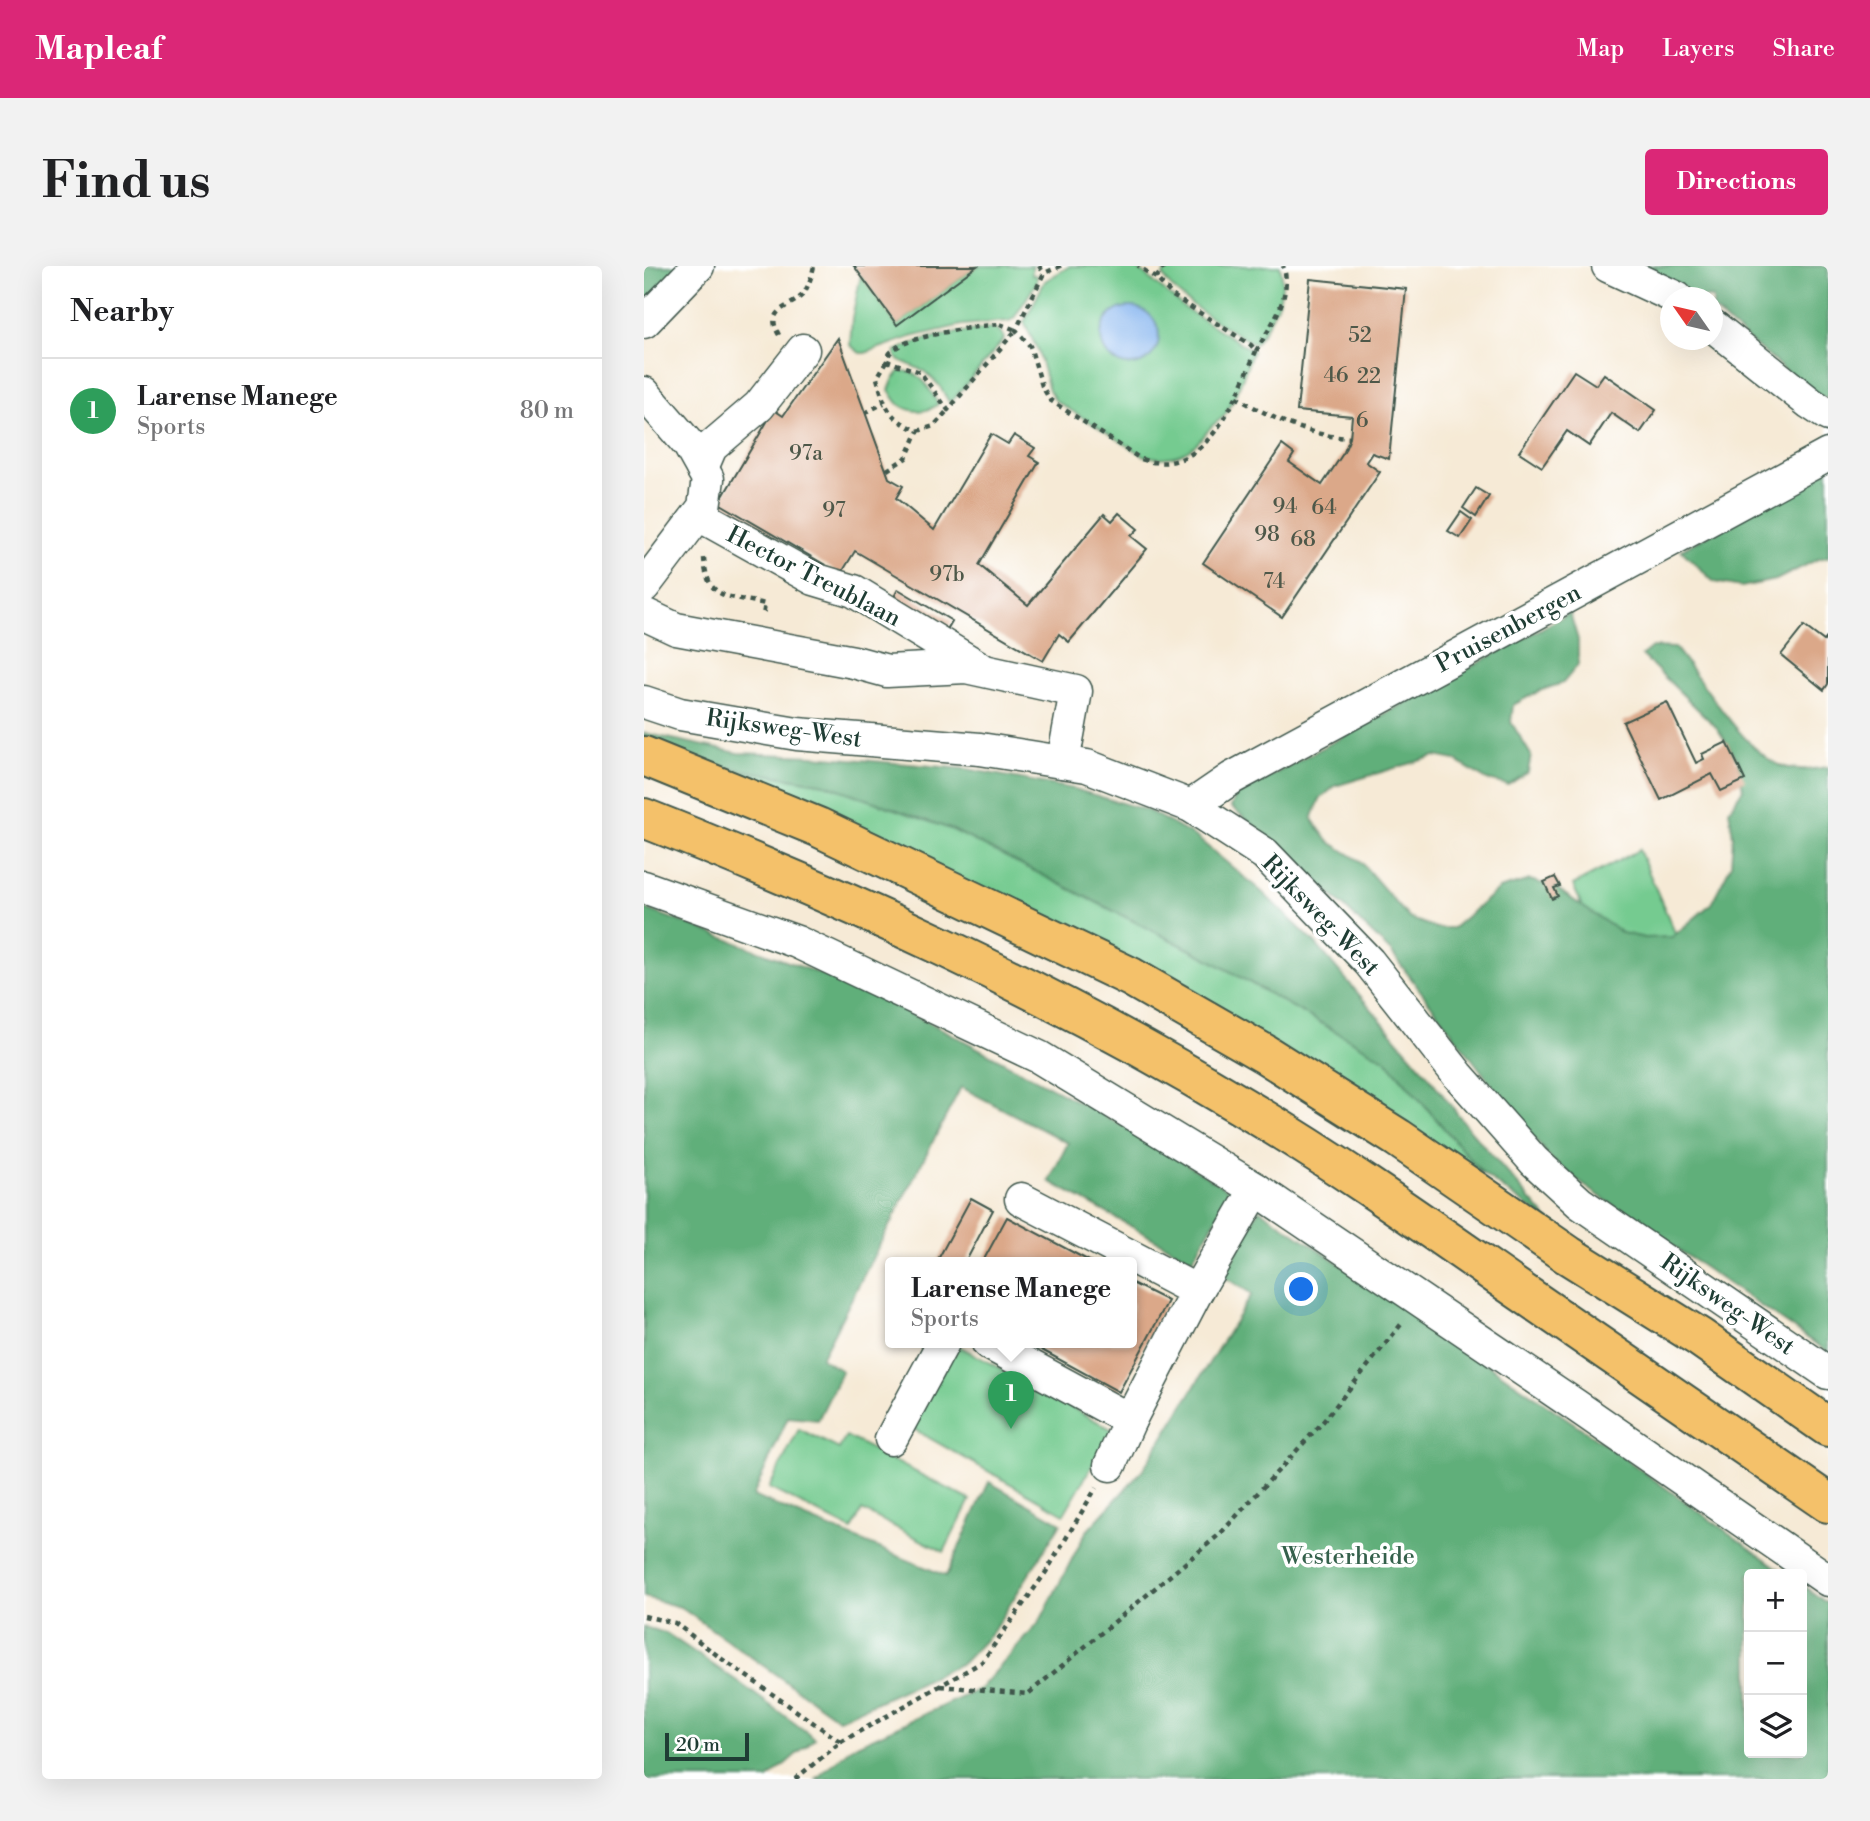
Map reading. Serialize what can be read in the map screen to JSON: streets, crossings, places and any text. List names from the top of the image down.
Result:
{
  "streets": {
    "street": ["Hector Treublaan", "Pruisenbergen", "Rijksweg-West"]
  },
  "crossings": [
    ["Hector Treublaan", "Rijksweg-West"],
    ["Pruisenbergen", "Rijksweg-West"]
  ],
  "parks": ["Westerheide"],
  "house_numbers": [
    "52",
    "46",
    "22",
    "6",
    "97a",
    "94",
    "64",
    "97",
    "98",
    "68",
    "97b",
    "74"
  ],
  "scale_bar": "20 m",
  "north": "top left",
  "page": {
    "header": "Mapleaf",
    "nav": ["Map", "Layers", "Share"],
    "buttons": "Directions",
    "title": "Find us",
    "heading": "Nearby",
    "list": [
      {
        "mark": "1",
        "name": "Larense Manege",
        "note": "Sports",
        "value": "80 m"
      }
    ],
    "popup": ["Larense Manege", "Sports"],
    "pins": "1",
    "map_buttons": ["+", "−"],
    "scale": "20 m"
  }
}
